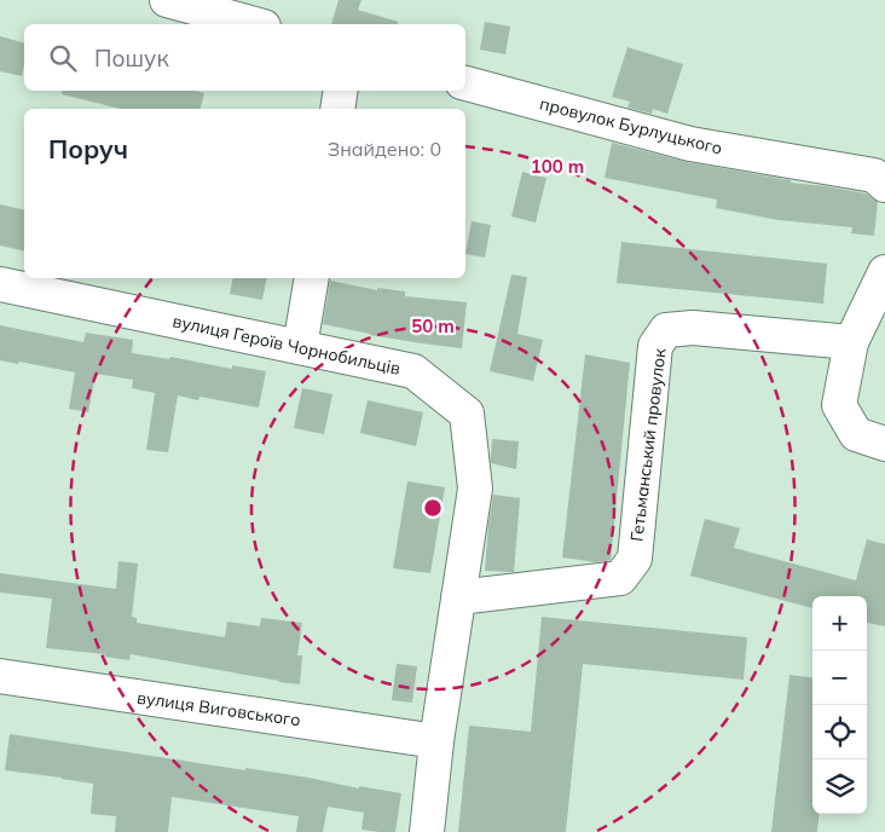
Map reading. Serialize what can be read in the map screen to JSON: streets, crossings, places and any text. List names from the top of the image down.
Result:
{
  "streets": {
    "street": [
      "провулок Бурлуцького",
      "вулиця Героїв Чорнобильців",
      "Гетьманський провулок",
      "вулиця Виговського"
    ]
  },
  "crossings": [
    ["вулиця Героїв Чорнобильців", "Гетьманський провулок"],
    ["вулиця Героїв Чорнобильців", "вулиця Виговського"]
  ],
  "page": {
    "search": "Пошук",
    "heading": ["Поруч", "Знайдено: 0"],
    "map_buttons": ["+", "−"]
  },
  "rings": ["100 m", "50 m"]
}
